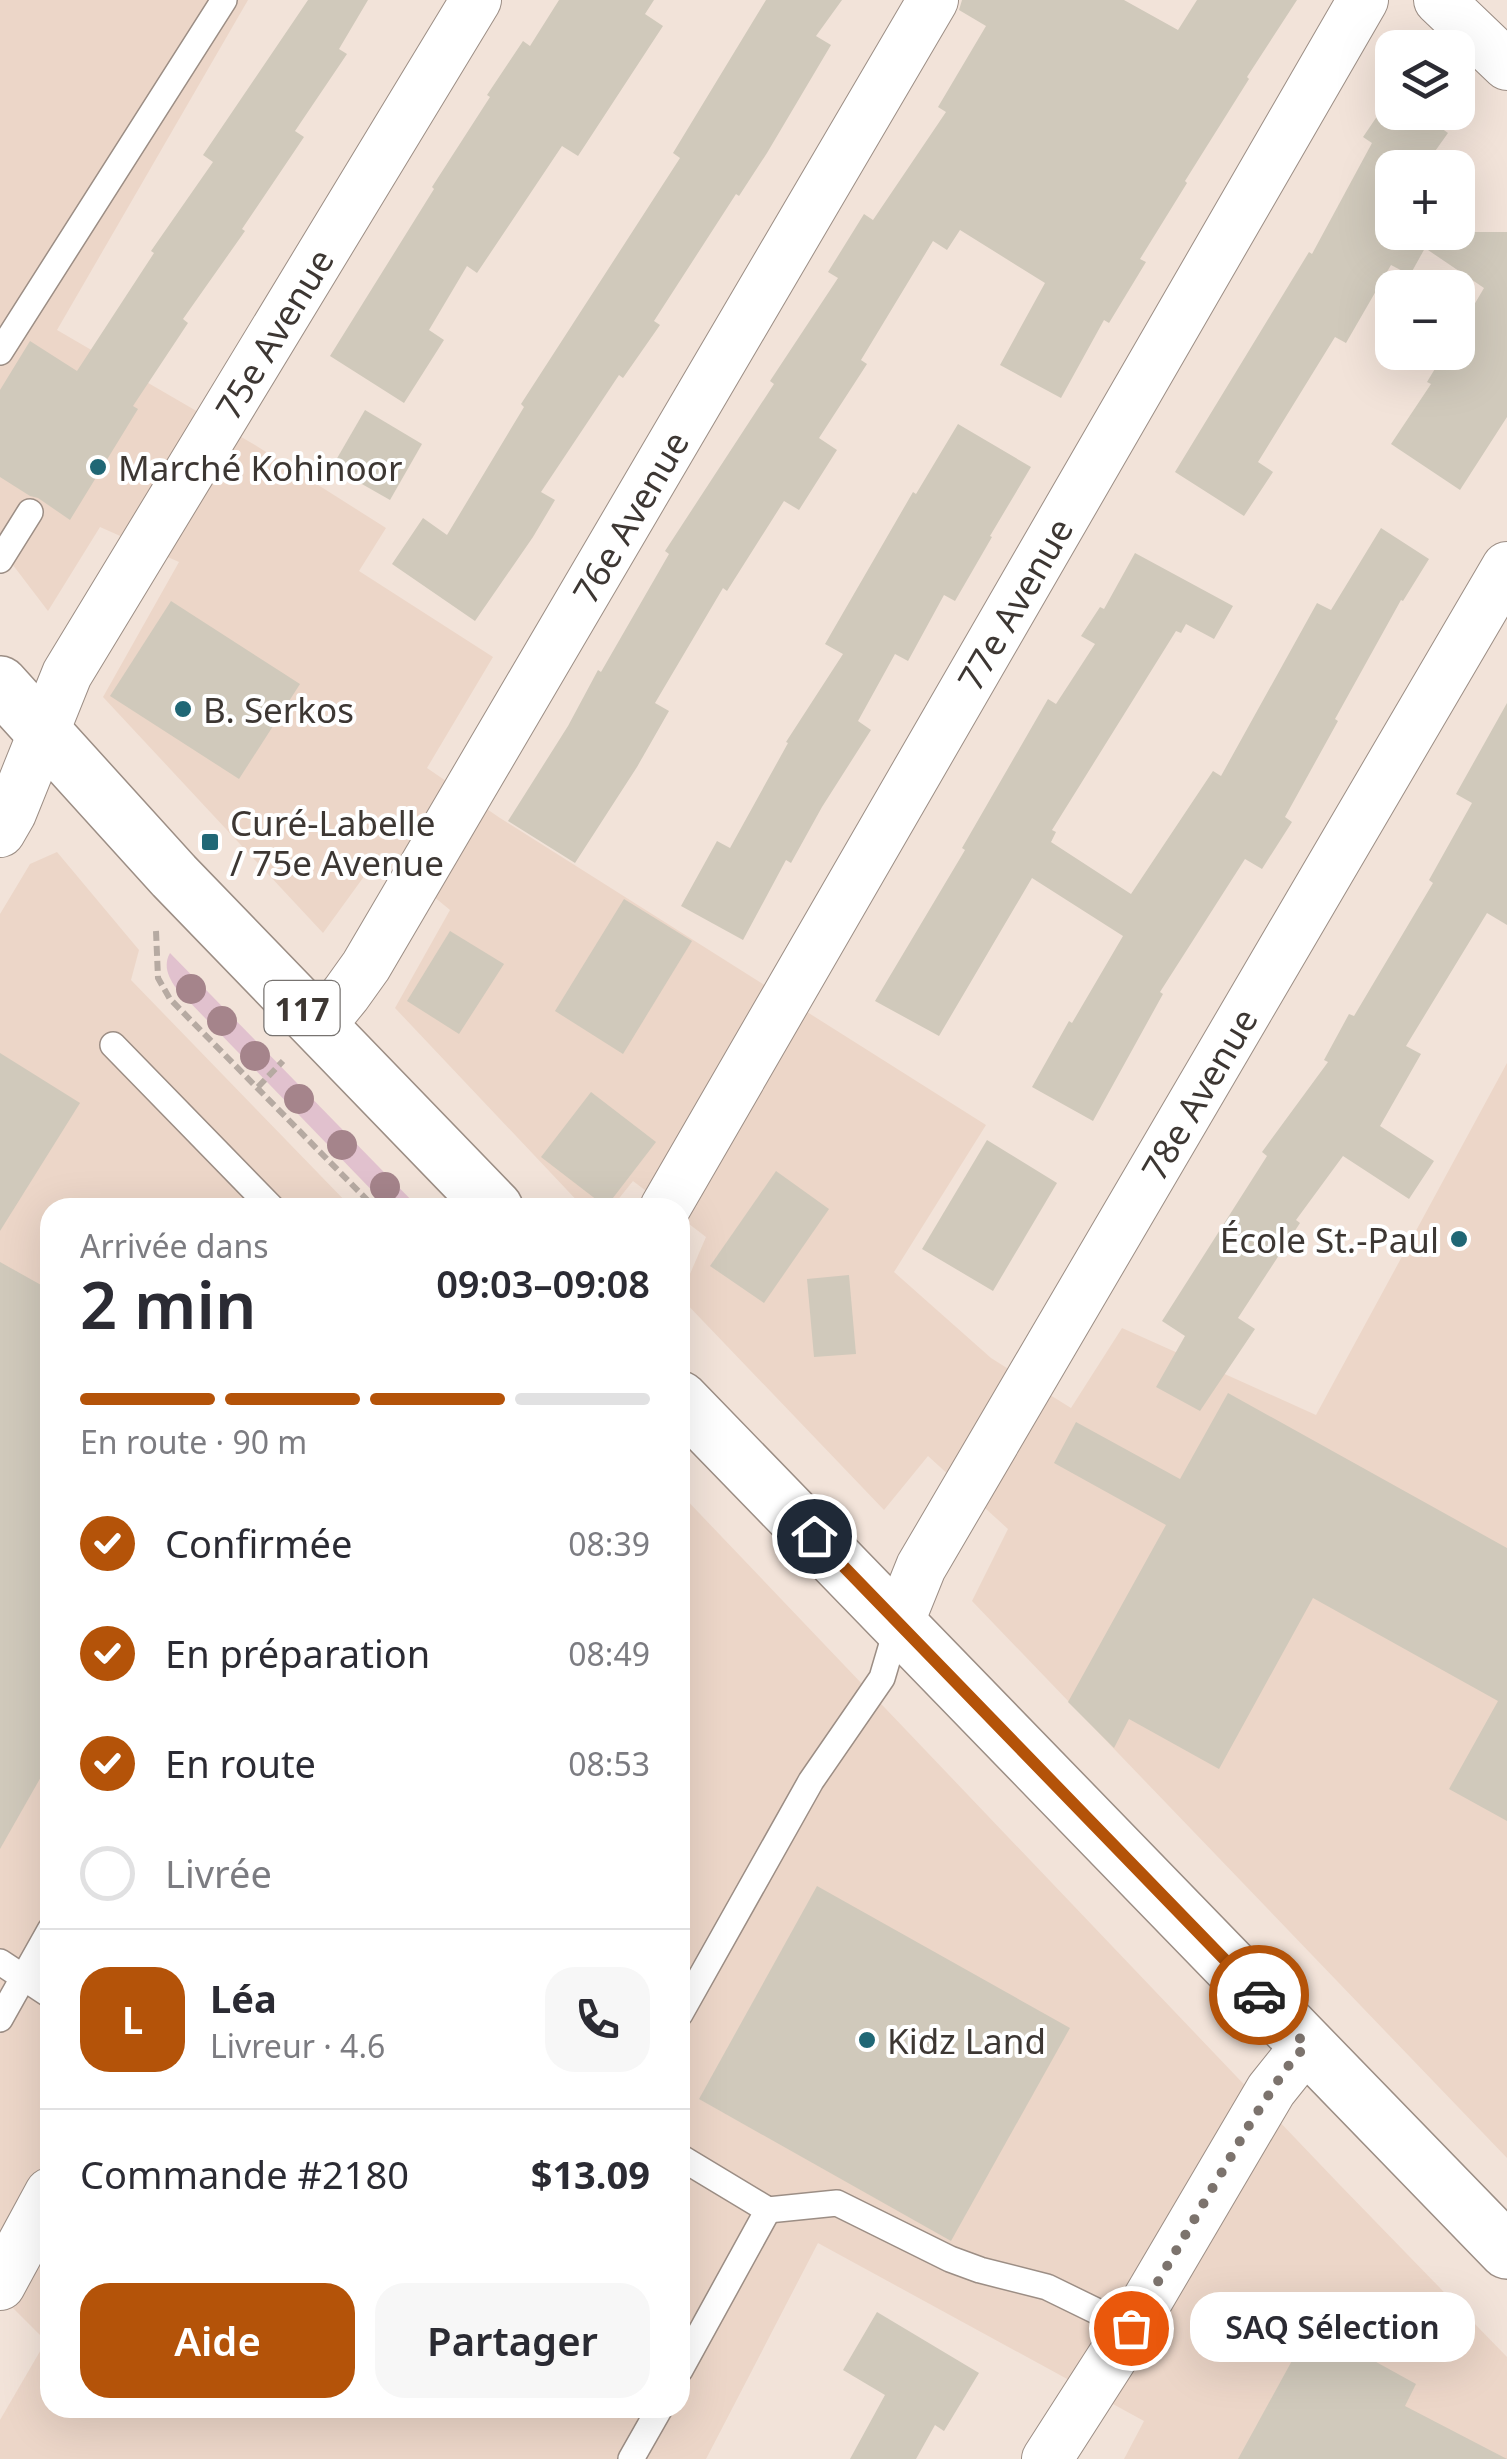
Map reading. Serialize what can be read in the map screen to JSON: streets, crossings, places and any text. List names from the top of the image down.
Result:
{
  "streets": {
    "main road": ["117"],
    "street": [
      "75e Avenue",
      "76e Avenue",
      "77e Avenue",
      "78e Avenue"
    ]
  },
  "crossings": [
    ["75e Avenue", "117"],
    ["76e Avenue", "117"]
  ],
  "places": {
    "other": [
      "Marché Kohinoor",
      "B. Serkos",
      "École St.-Paul",
      "Kidz Land",
      "SAQ Sélection"
    ],
    "transit": ["Curé-Labelle / 75e Avenue"]
  },
  "page": {
    "map_buttons": ["+", "−"],
    "heading": ["2 min", "Arrivée dans", "09:03–09:08"],
    "panel": [
      "Léa",
      "Livreur · 4.6",
      "Commande #2180",
      "$13.09"
    ],
    "bar": "En route · 90 m",
    "list": [
      ["Confirmée", "08:39"],
      ["En préparation", "08:49"],
      ["En route", "08:53"],
      "Livrée"
    ],
    "round": "L",
    "buttons": ["Aide", "Partager"],
    "bubble": "SAQ Sélection"
  }
}
